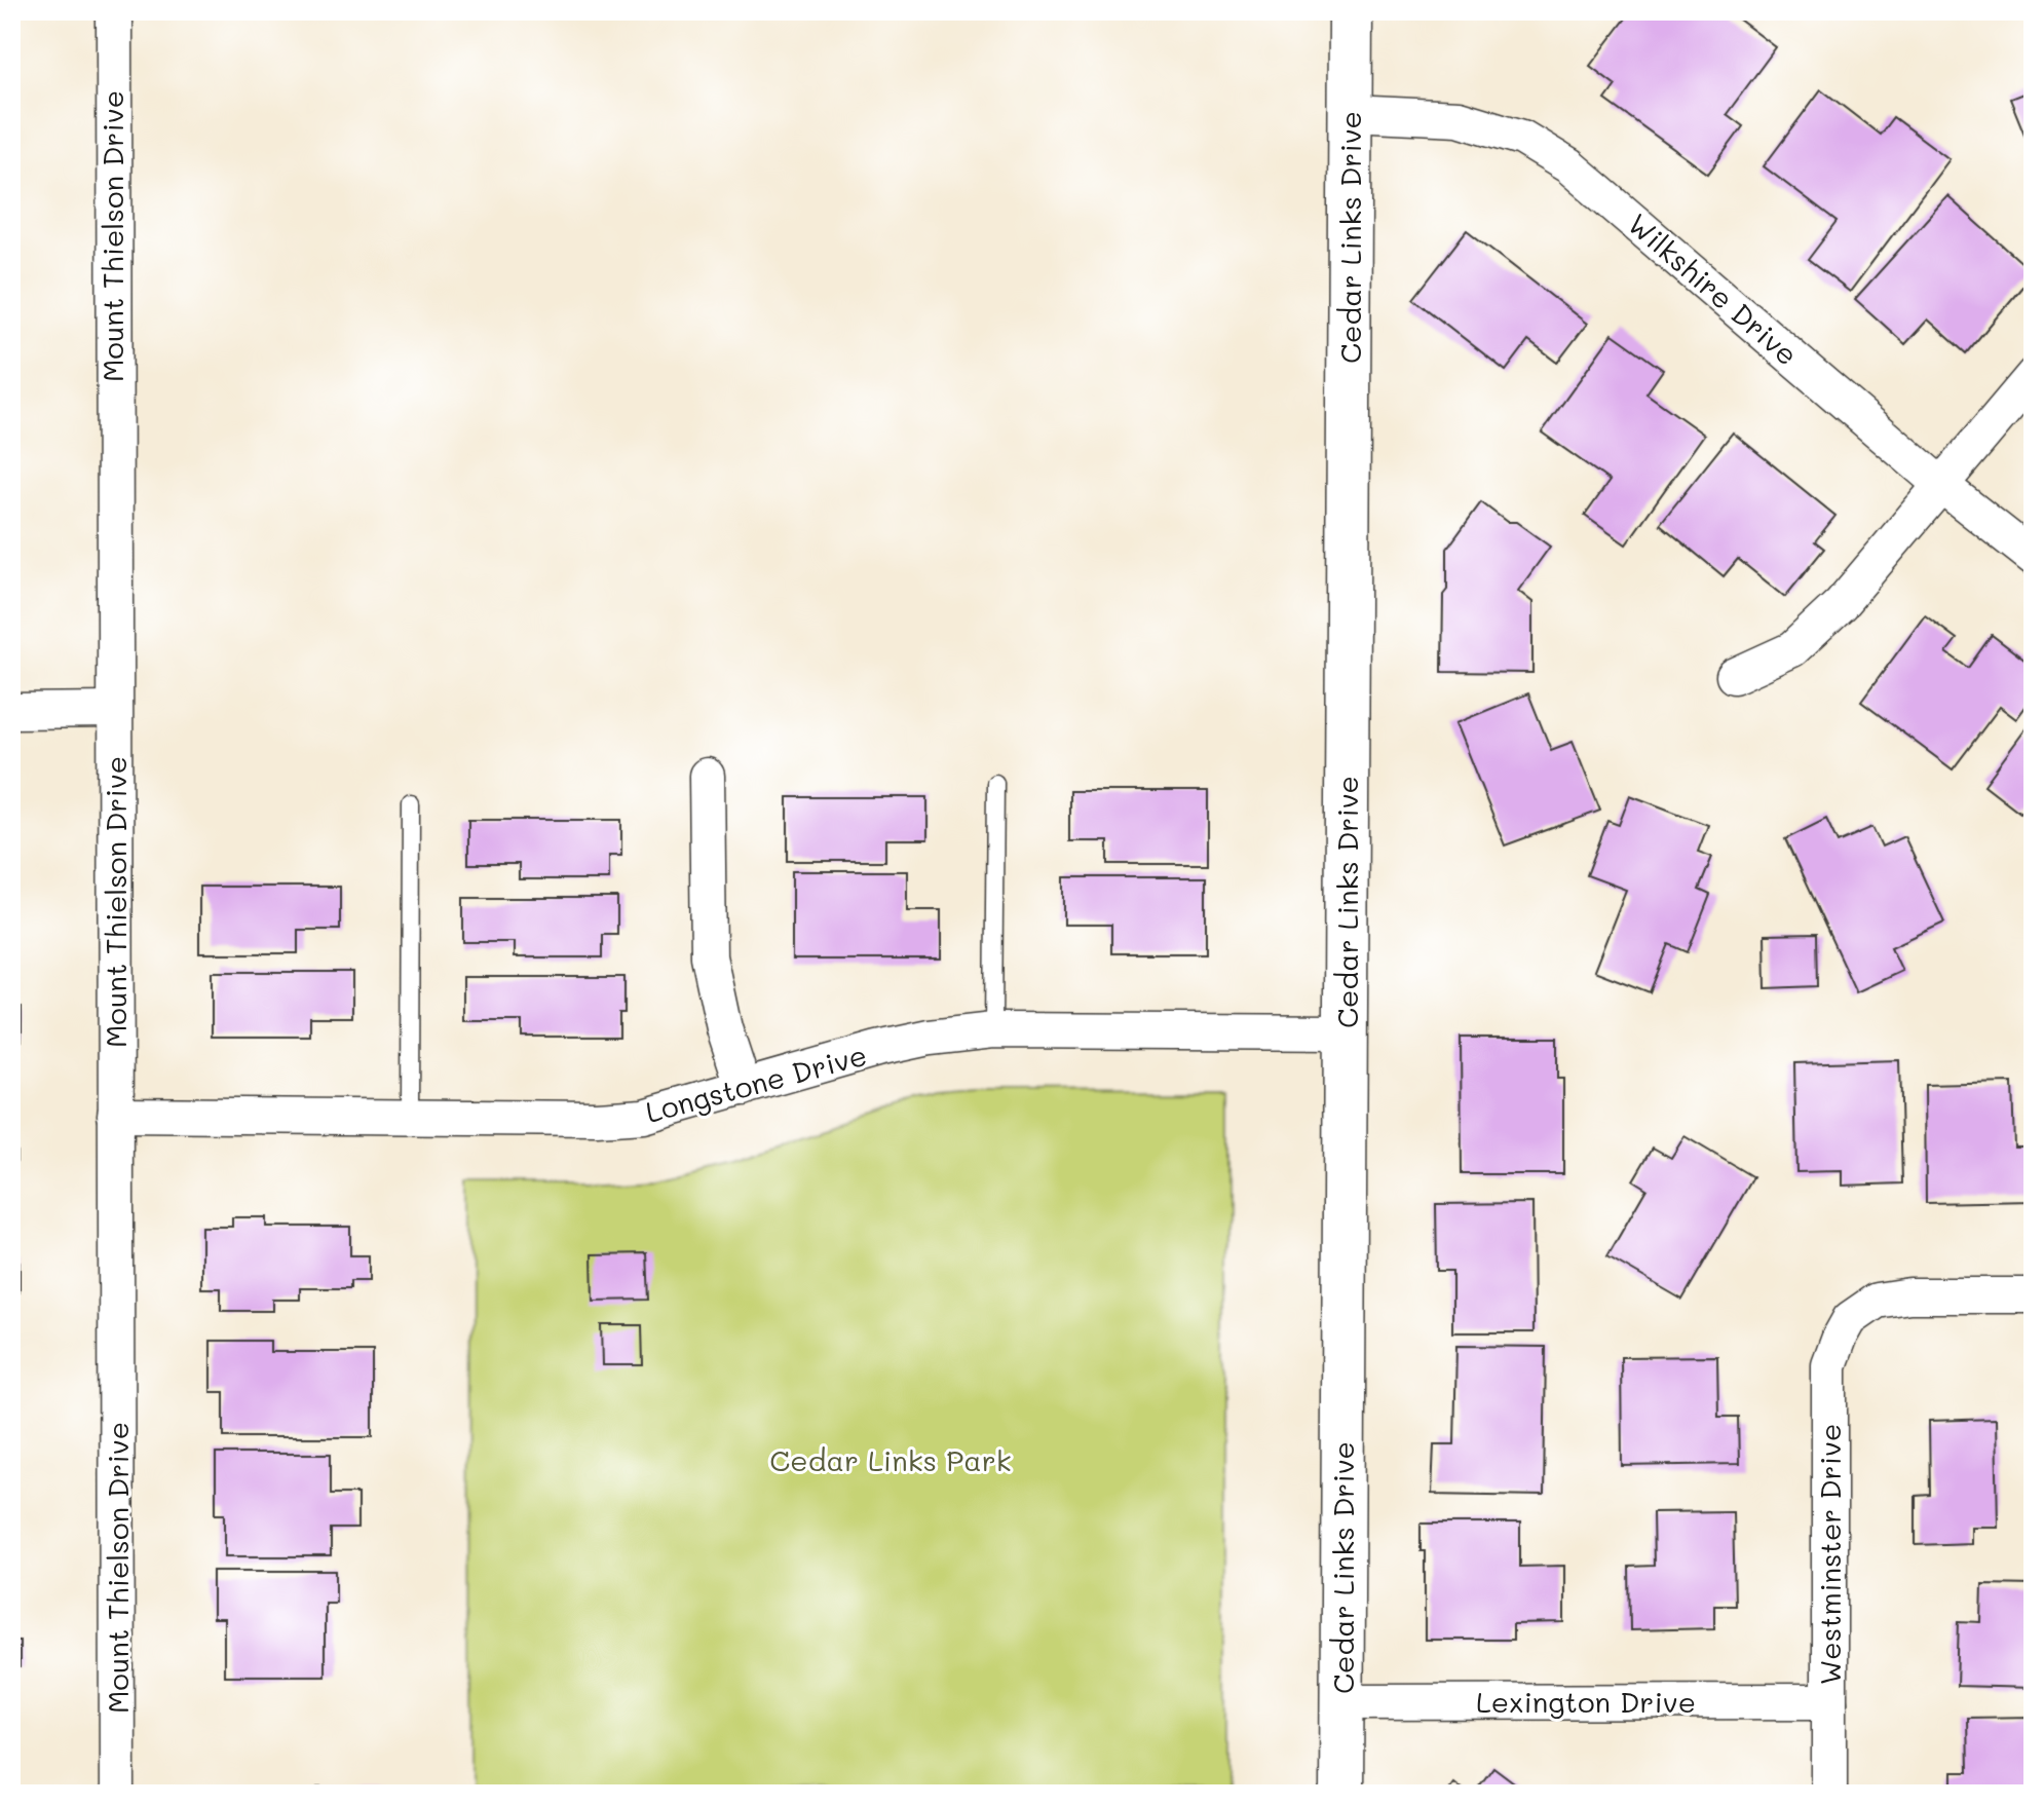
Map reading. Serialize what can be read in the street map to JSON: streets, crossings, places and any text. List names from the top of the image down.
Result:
{
  "streets": {
    "street": [
      "Mount Thielson Drive",
      "Cedar Links Drive",
      "Wilkshire Drive",
      "Longstone Drive",
      "Westminster Drive",
      "Lexington Drive"
    ]
  },
  "crossings": [
    ["Mount Thielson Drive", "Longstone Drive"],
    ["Cedar Links Drive", "Wilkshire Drive"],
    ["Cedar Links Drive", "Longstone Drive"],
    ["Cedar Links Drive", "Lexington Drive"],
    ["Westminster Drive", "Lexington Drive"]
  ],
  "parks": ["Cedar Links Park"]
}
